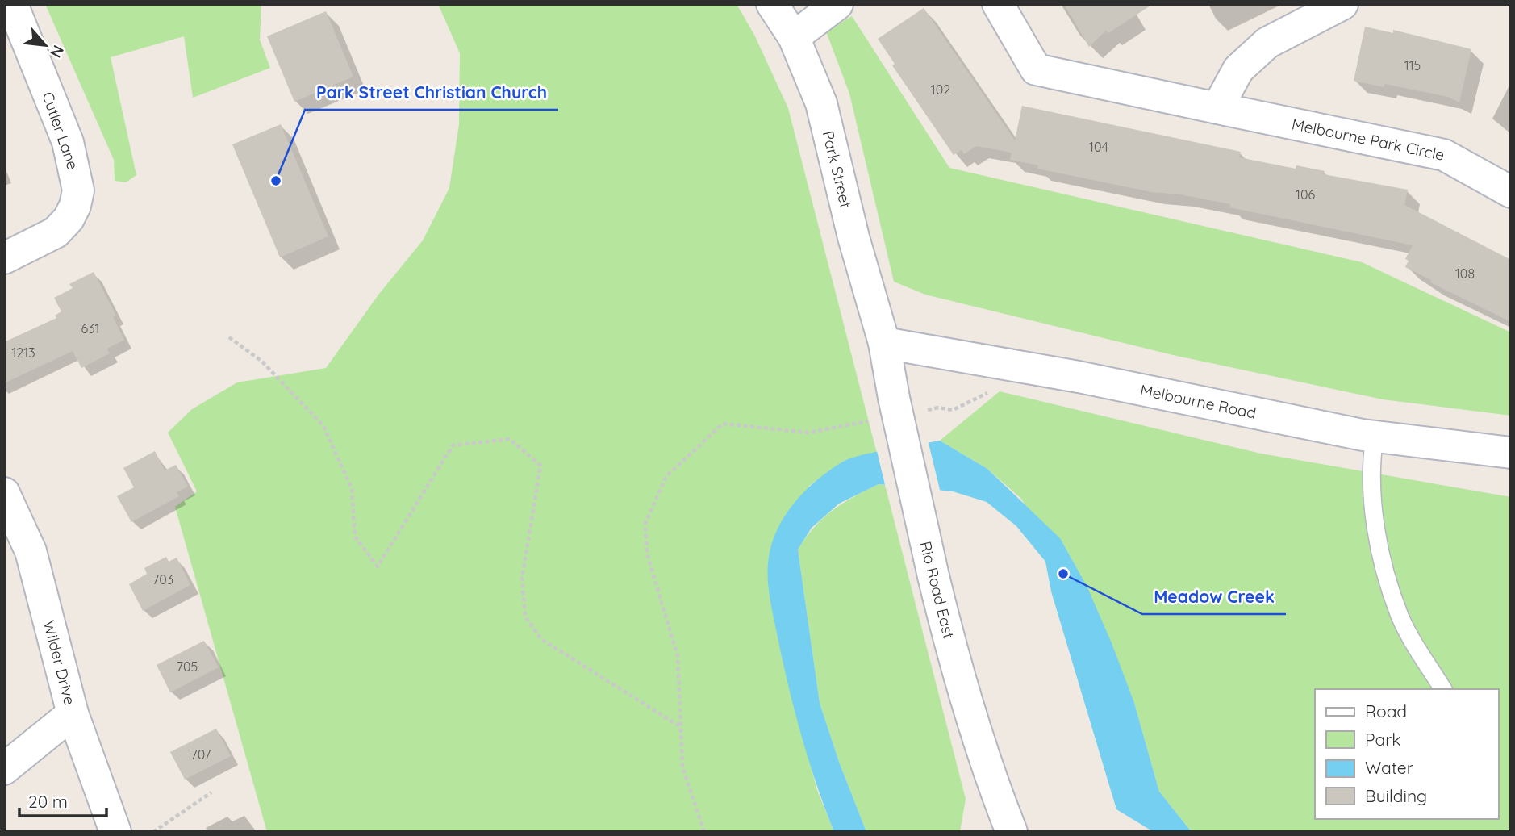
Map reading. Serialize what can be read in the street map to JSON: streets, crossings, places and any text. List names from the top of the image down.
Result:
{
  "streets": {
    "street": [
      "Cutler Lane",
      "Melbourne Park Circle",
      "Park Street",
      "Melbourne Road",
      "Rio Road East",
      "Wilder Drive"
    ]
  },
  "crossings": [
    ["Park Street", "Melbourne Road"],
    ["Park Street", "Rio Road East"],
    ["Melbourne Road", "Rio Road East"]
  ],
  "places": ["Park Street Christian Church", "Meadow Creek"],
  "house_numbers": [
    "115",
    "102",
    "104",
    "106",
    "108",
    "631",
    "1213",
    "703",
    "705",
    "707"
  ],
  "legend": [
    "Road",
    "Park",
    "Water",
    "Building"
  ],
  "scale_bar": "20 m",
  "north": "bottom right"
}
